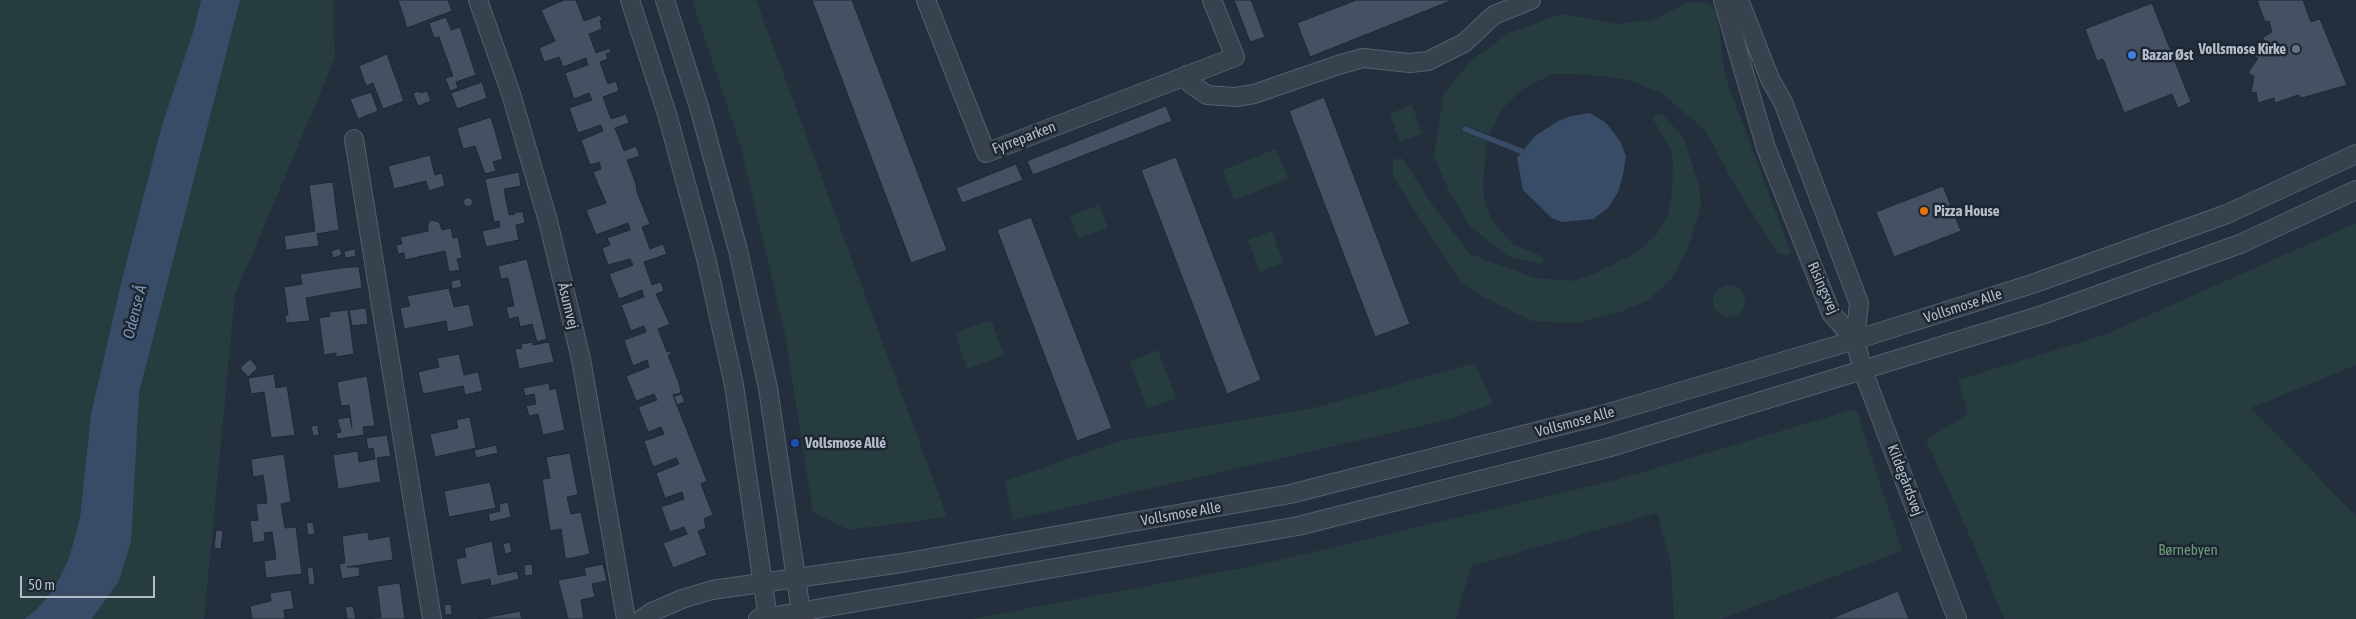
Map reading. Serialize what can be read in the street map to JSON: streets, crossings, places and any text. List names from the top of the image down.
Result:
{
  "streets": {
    "street": [
      "Fyrreparken",
      "Risingsvej",
      "Åsumvej",
      "Vollsmose Alle",
      "Kildegårdsvej"
    ]
  },
  "crossings": [
    ["Risingsvej", "Vollsmose Alle"],
    ["Risingsvej", "Kildegårdsvej"],
    ["Vollsmose Alle", "Kildegårdsvej"]
  ],
  "water": ["Odense Å"],
  "parks": ["Børnebyen"],
  "places": [
    "Vollsmose Kirke",
    "Bazar Øst",
    "Pizza House",
    "Vollsmose Allé"
  ],
  "scale_bar": "50 m"
}
